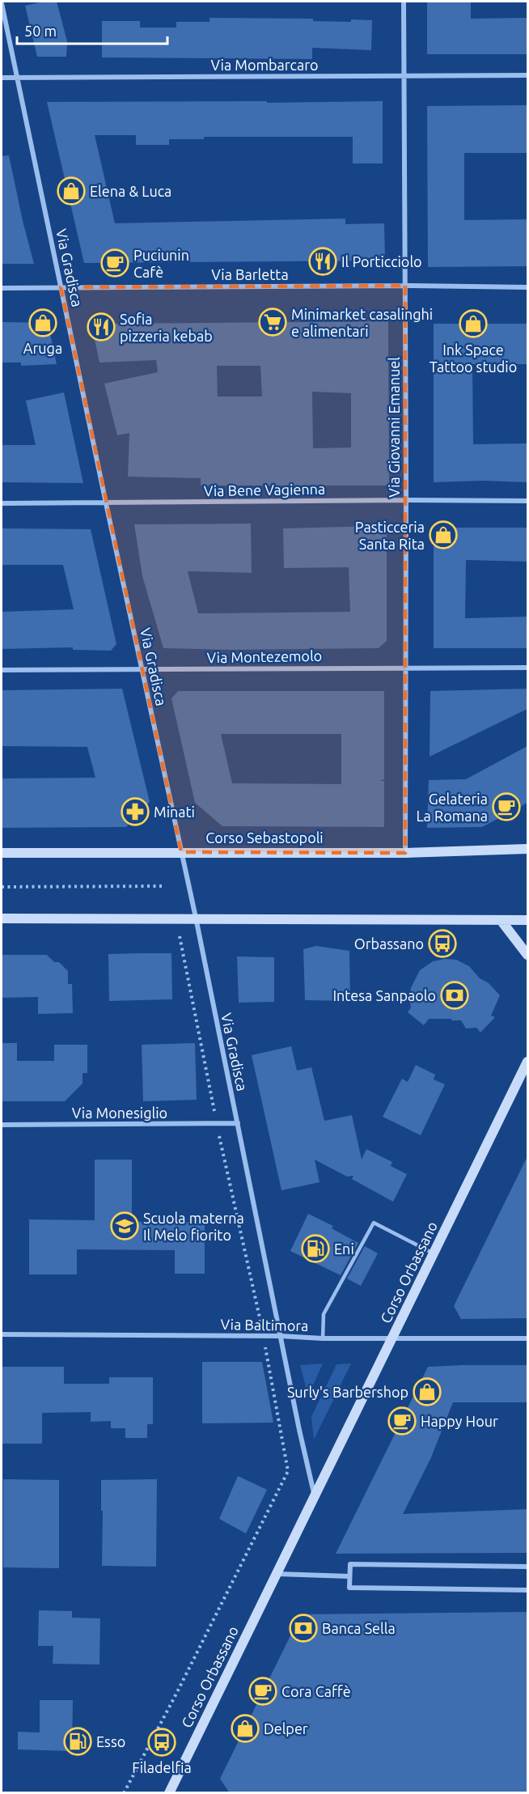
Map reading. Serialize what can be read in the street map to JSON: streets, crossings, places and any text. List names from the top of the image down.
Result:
{
  "streets": {
    "main road": ["Corso Sebastopoli", "Corso Orbassano"],
    "street": [
      "Via Mombarcaro",
      "Via Gradisca",
      "Via Barletta",
      "Via Giovanni Emanuel",
      "Via Bene Vagienna",
      "Via Montezemolo",
      "Via Monesiglio",
      "Via Baltimora"
    ]
  },
  "crossings": [
    ["Via Mombarcaro", "Via Gradisca"],
    ["Via Mombarcaro", "Via Giovanni Emanuel"],
    ["Via Gradisca", "Via Barletta"],
    ["Via Gradisca", "Via Bene Vagienna"],
    ["Via Gradisca", "Via Montezemolo"],
    ["Via Gradisca", "Corso Sebastopoli"],
    ["Via Gradisca", "Via Monesiglio"],
    ["Via Gradisca", "Via Baltimora"],
    ["Via Barletta", "Via Giovanni Emanuel"],
    ["Via Giovanni Emanuel", "Via Bene Vagienna"],
    ["Via Giovanni Emanuel", "Via Montezemolo"],
    ["Via Giovanni Emanuel", "Corso Sebastopoli"],
    ["Corso Orbassano", "Via Baltimora"]
  ],
  "places": {
    "shop": [
      "Elena & Luca",
      "Aruga",
      "Ink Space Tattoo studio",
      "Pasticceria Santa Rita",
      "Surly's Barbershop",
      "Delper"
    ],
    "restaurant": ["Il Porticciolo", "Sofia pizzeria kebab"],
    "cafe": [
      "Puciunin Cafè",
      "Gelateria La Romana",
      "Happy Hour",
      "Cora Caffè"
    ],
    "supermarket": ["Minimarket casalinghi e alimentari"],
    "pharmacy": ["Minati"],
    "bus stop": ["Orbassano", "Filadelfia"],
    "bank": ["Intesa Sanpaolo", "Banca Sella"],
    "school or university": ["Scuola materna Il Melo fiorito"],
    "fuel station": ["Eni", "Esso"]
  },
  "scale_bar": "50 m"
}
